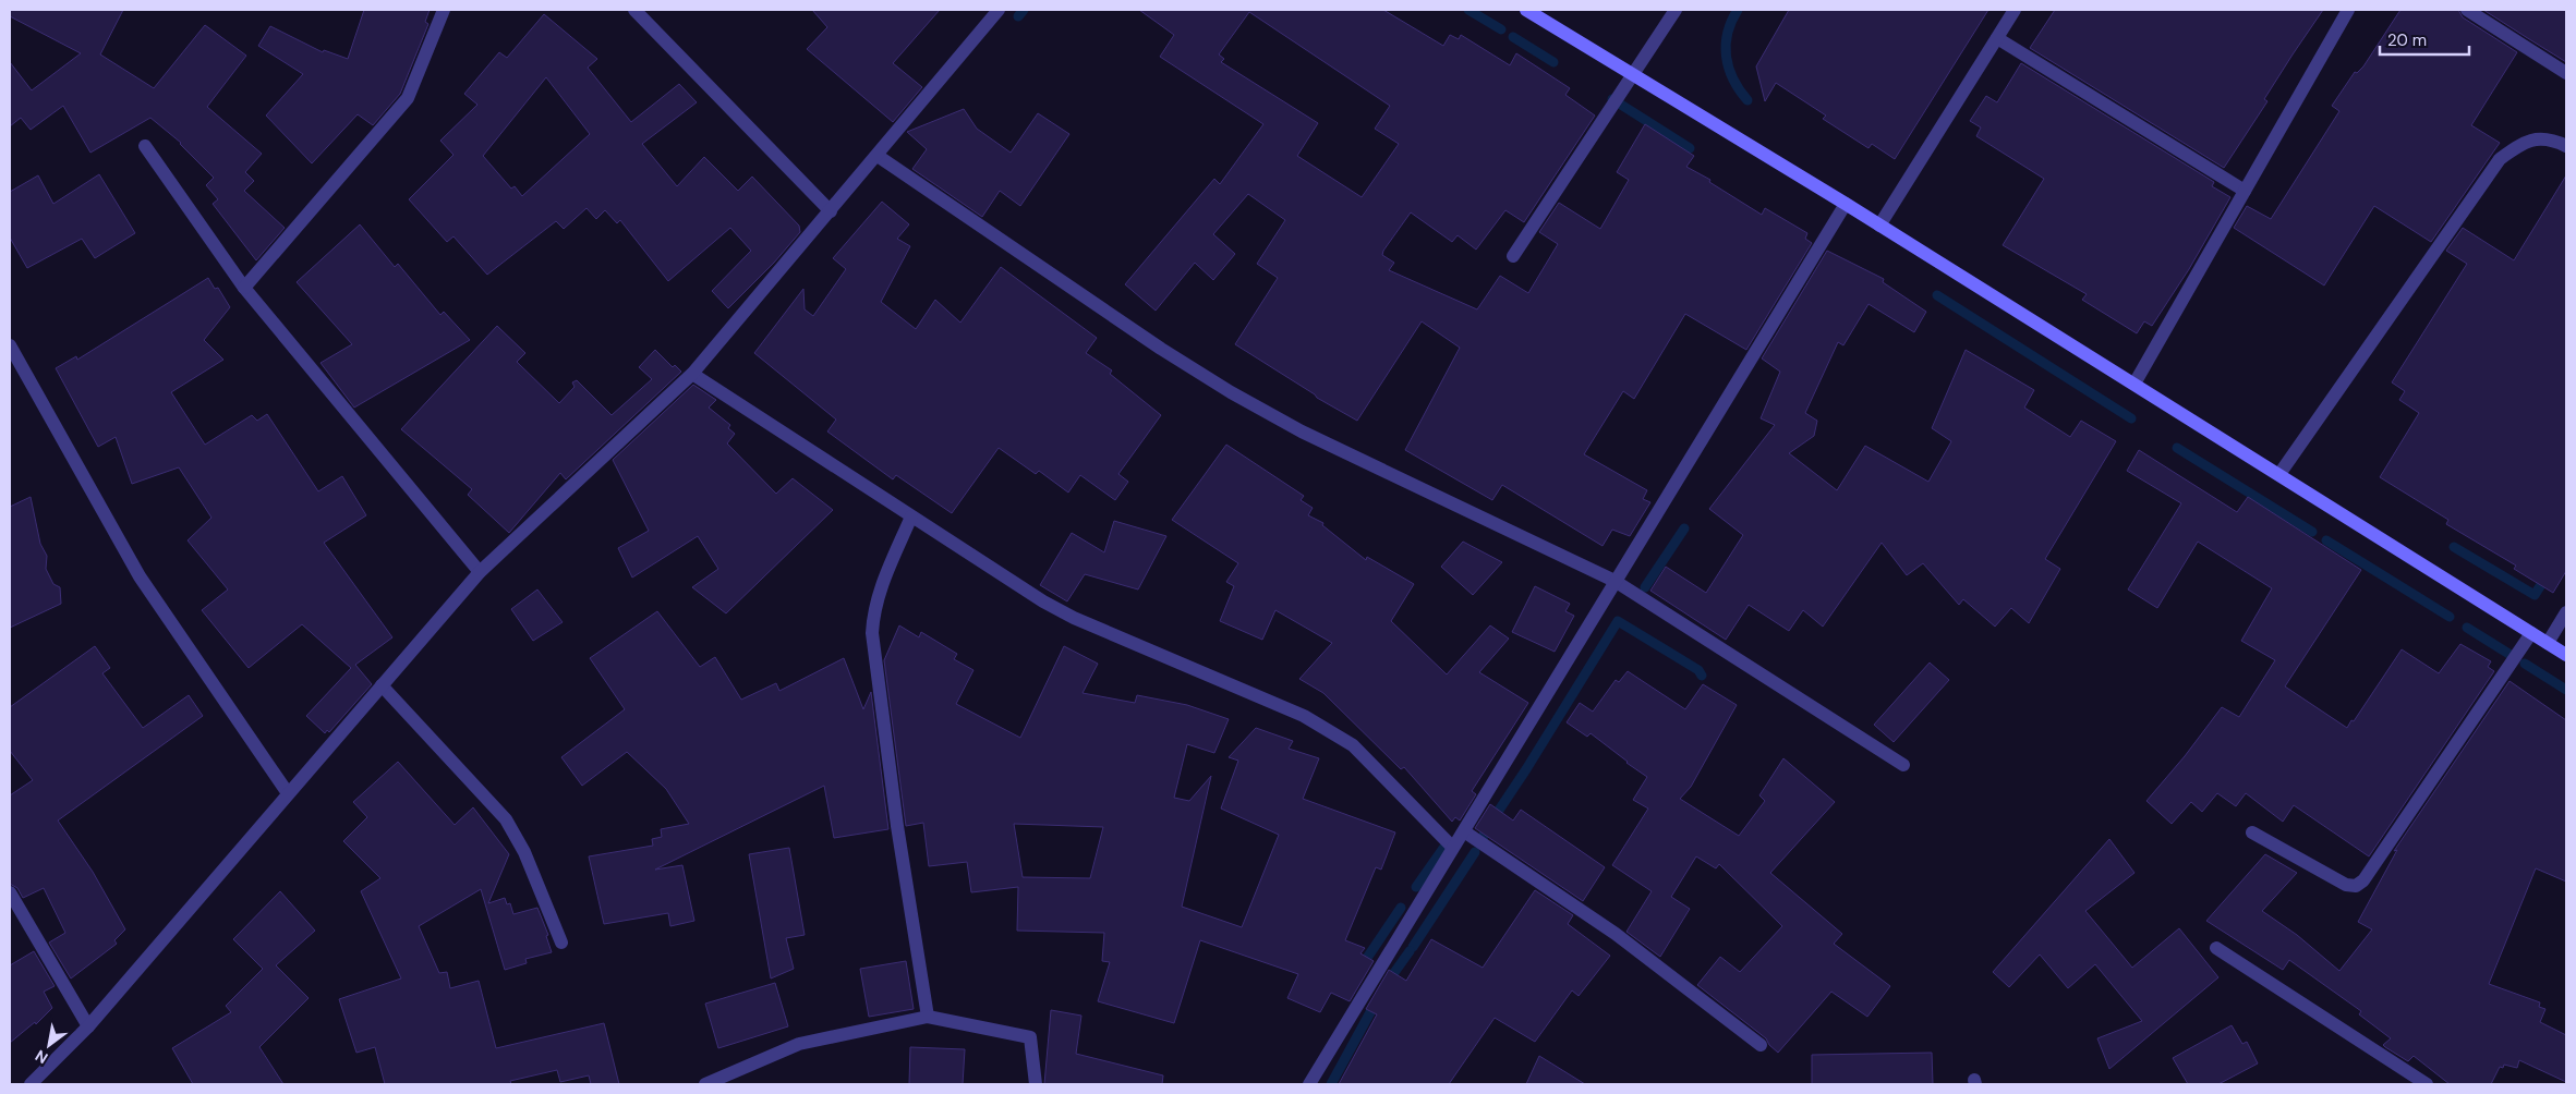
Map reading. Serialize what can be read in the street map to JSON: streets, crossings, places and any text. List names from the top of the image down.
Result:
{
  "scale_bar": "20 m",
  "north": "bottom left"
}
